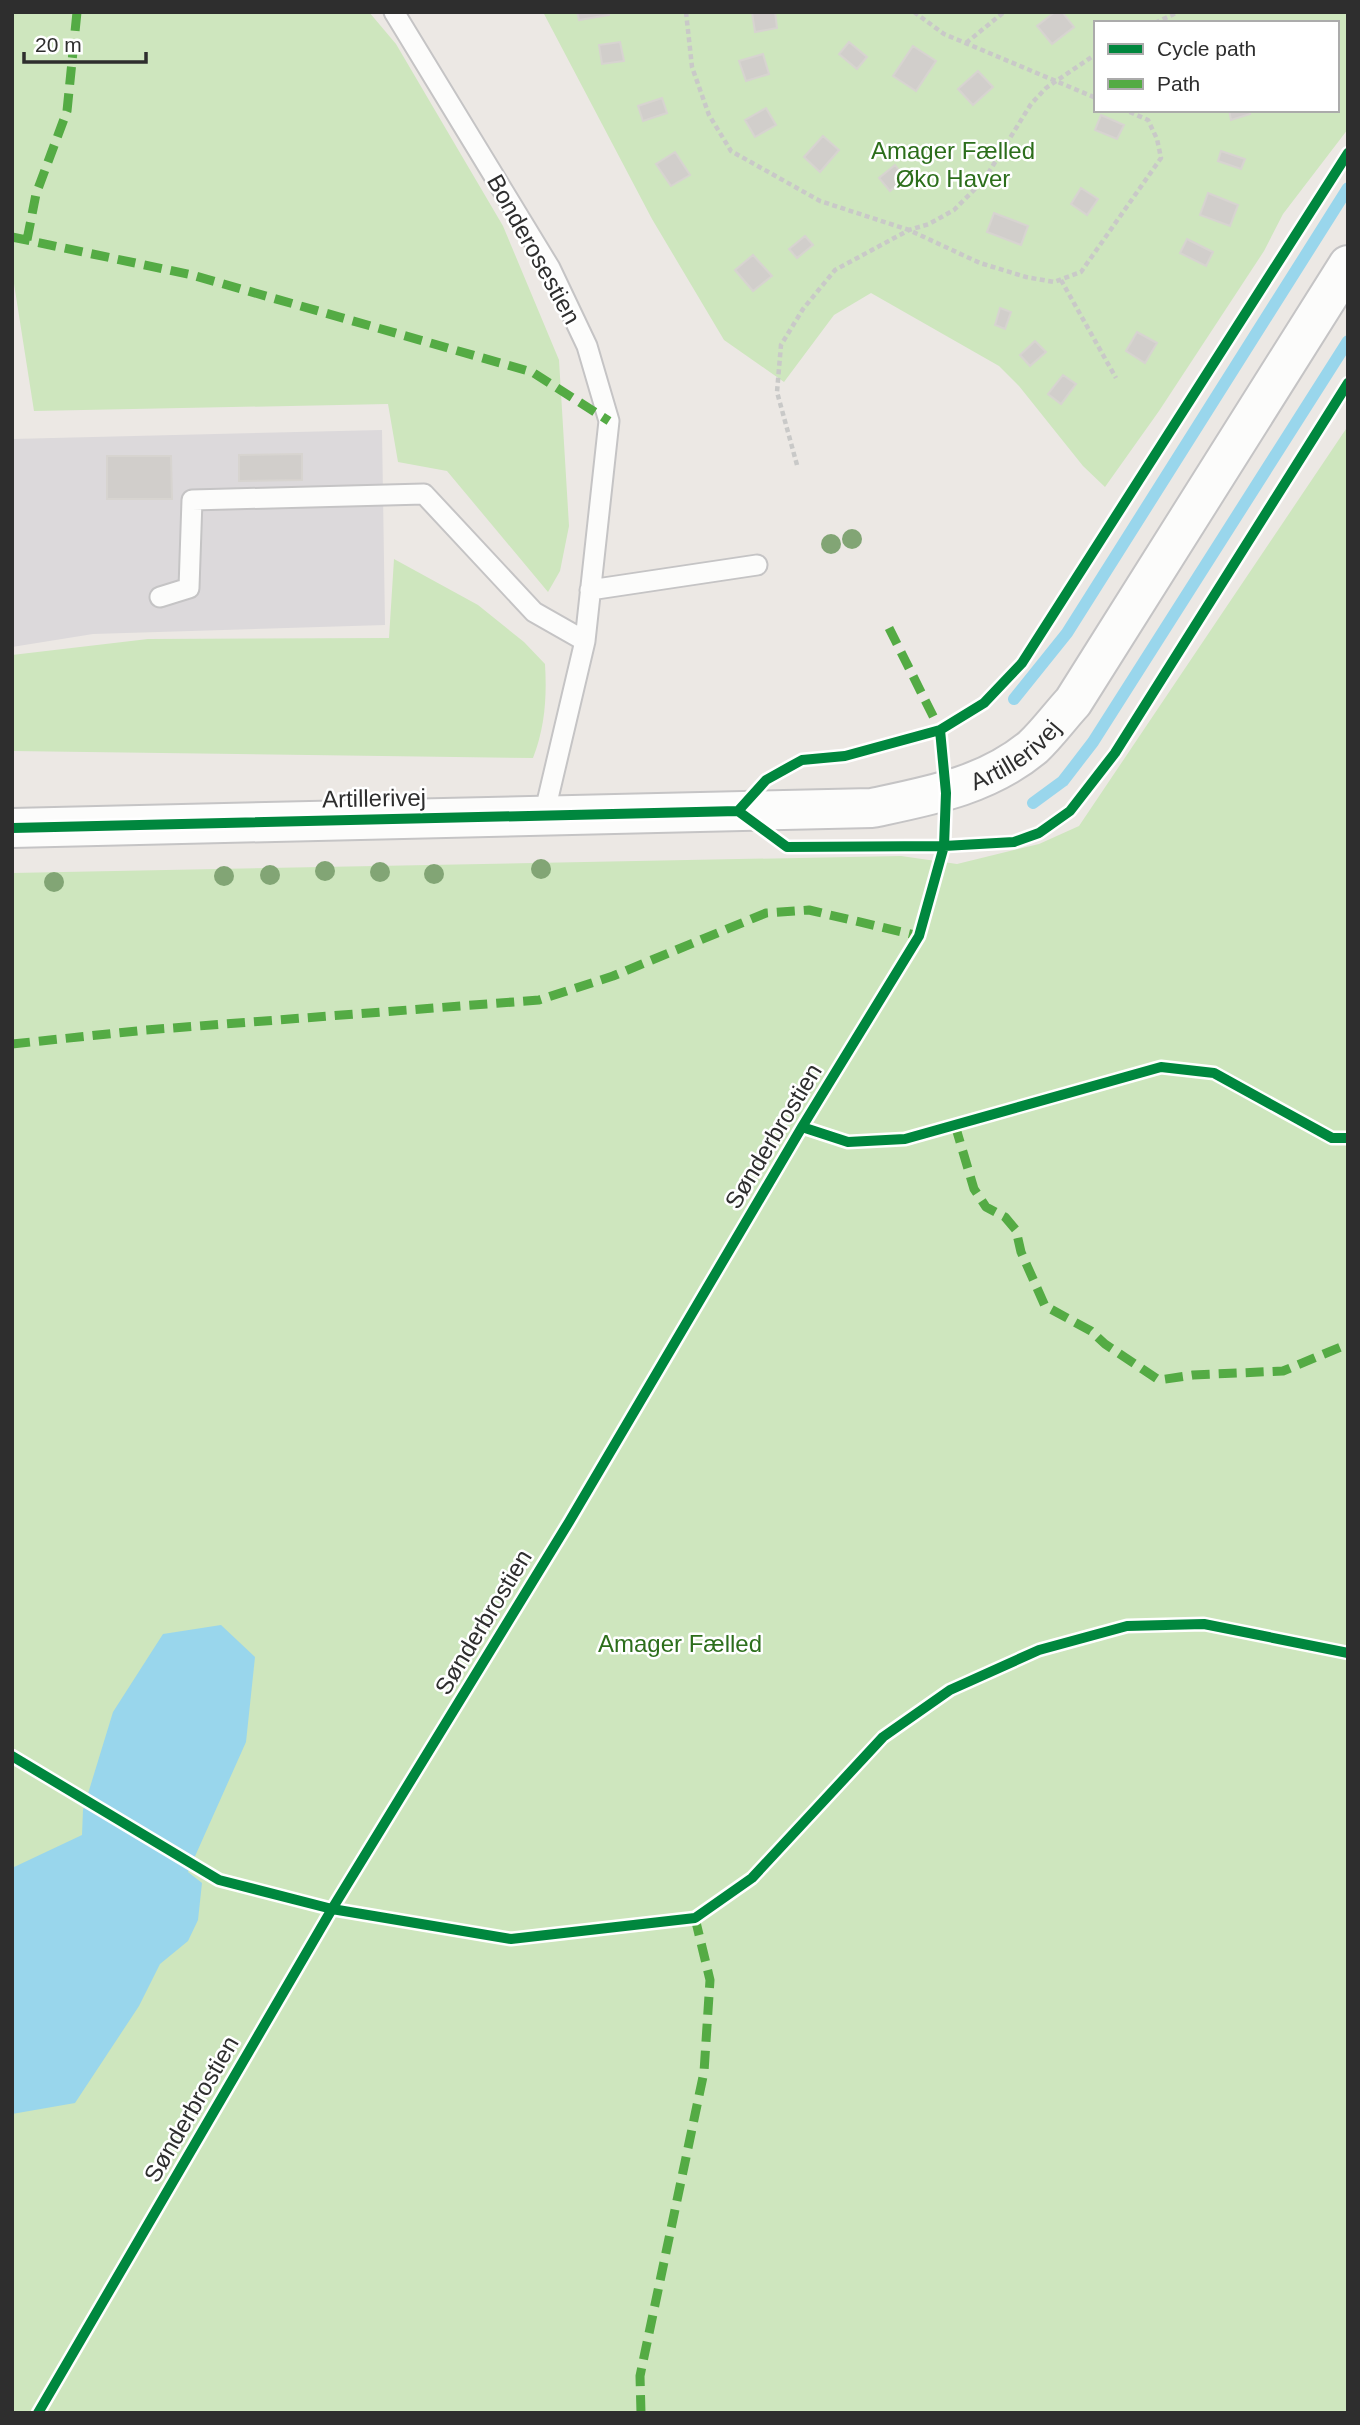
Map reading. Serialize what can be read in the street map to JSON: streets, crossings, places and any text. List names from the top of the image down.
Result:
{
  "streets": {
    "street": ["Artillerivej"],
    "lane": ["Bonderosestien"],
    "cycle path": ["Sønderbrostien"]
  },
  "crossings": [
    ["Bonderosestien", "Artillerivej"]
  ],
  "parks": ["Amager Fælled Øko Haver", "Amager Fælled"],
  "legend": ["Cycle path", "Path"],
  "scale_bar": "20 m"
}
